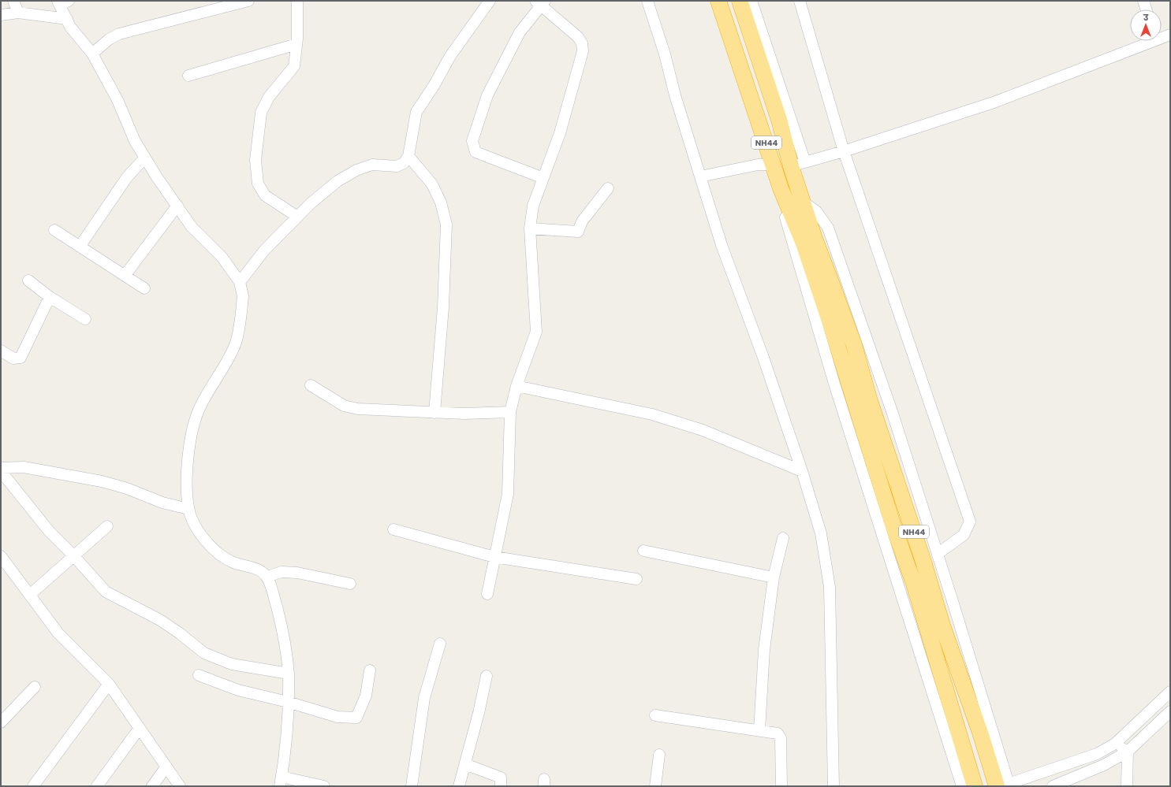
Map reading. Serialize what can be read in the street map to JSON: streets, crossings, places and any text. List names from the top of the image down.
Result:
{
  "streets": {
    "highway": ["NH44"]
  },
  "north": "top"
}
